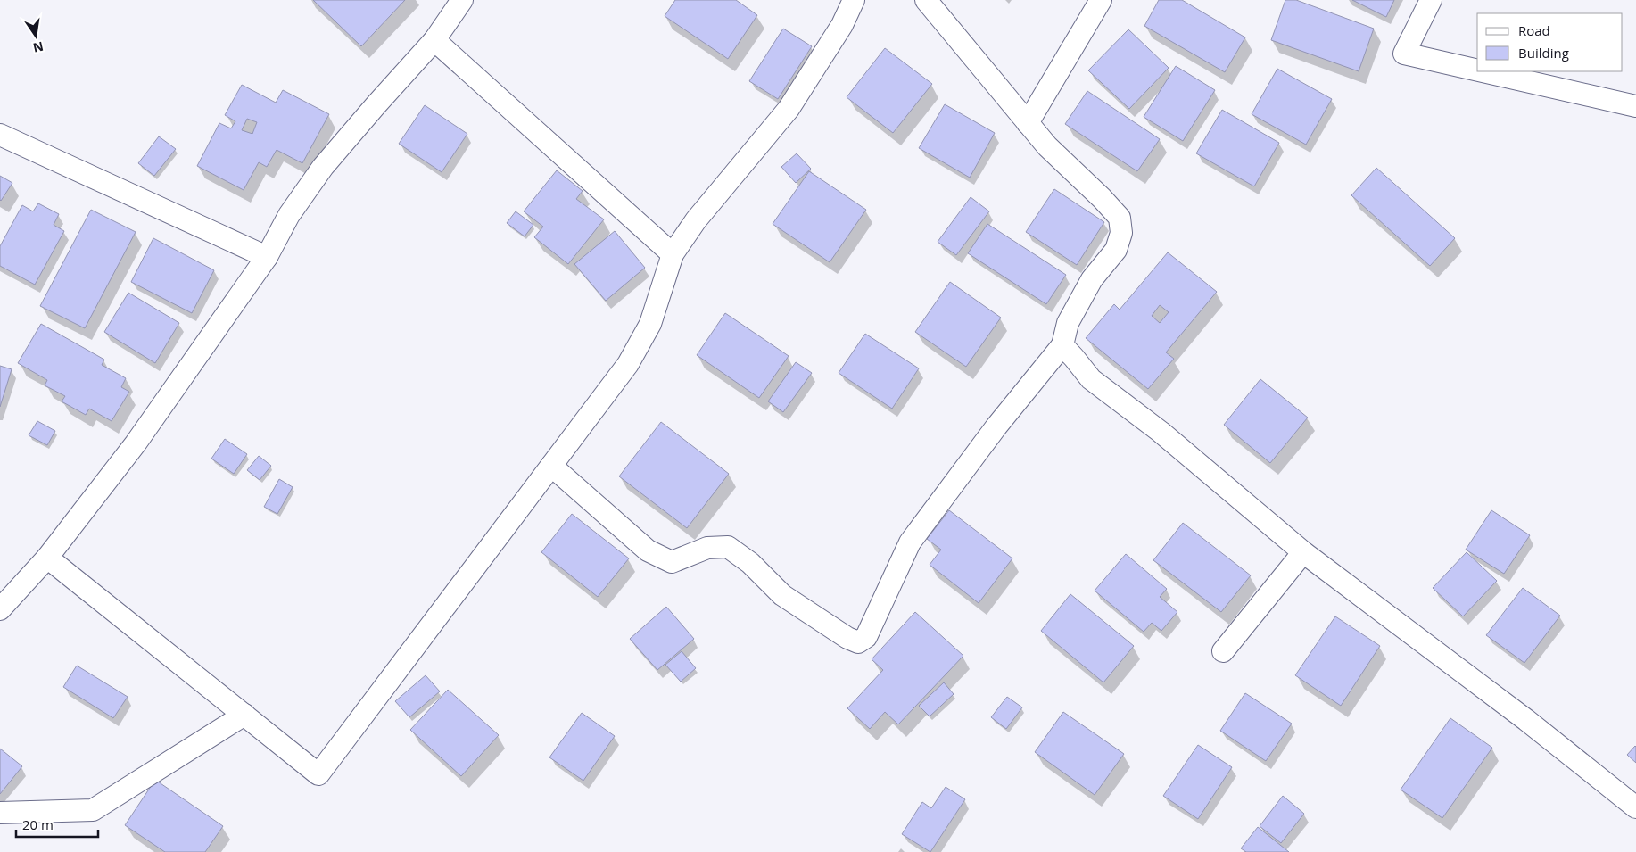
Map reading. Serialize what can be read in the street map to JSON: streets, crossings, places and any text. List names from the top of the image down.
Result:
{
  "legend": ["Road", "Building"],
  "scale_bar": "20 m",
  "north": "bottom"
}
